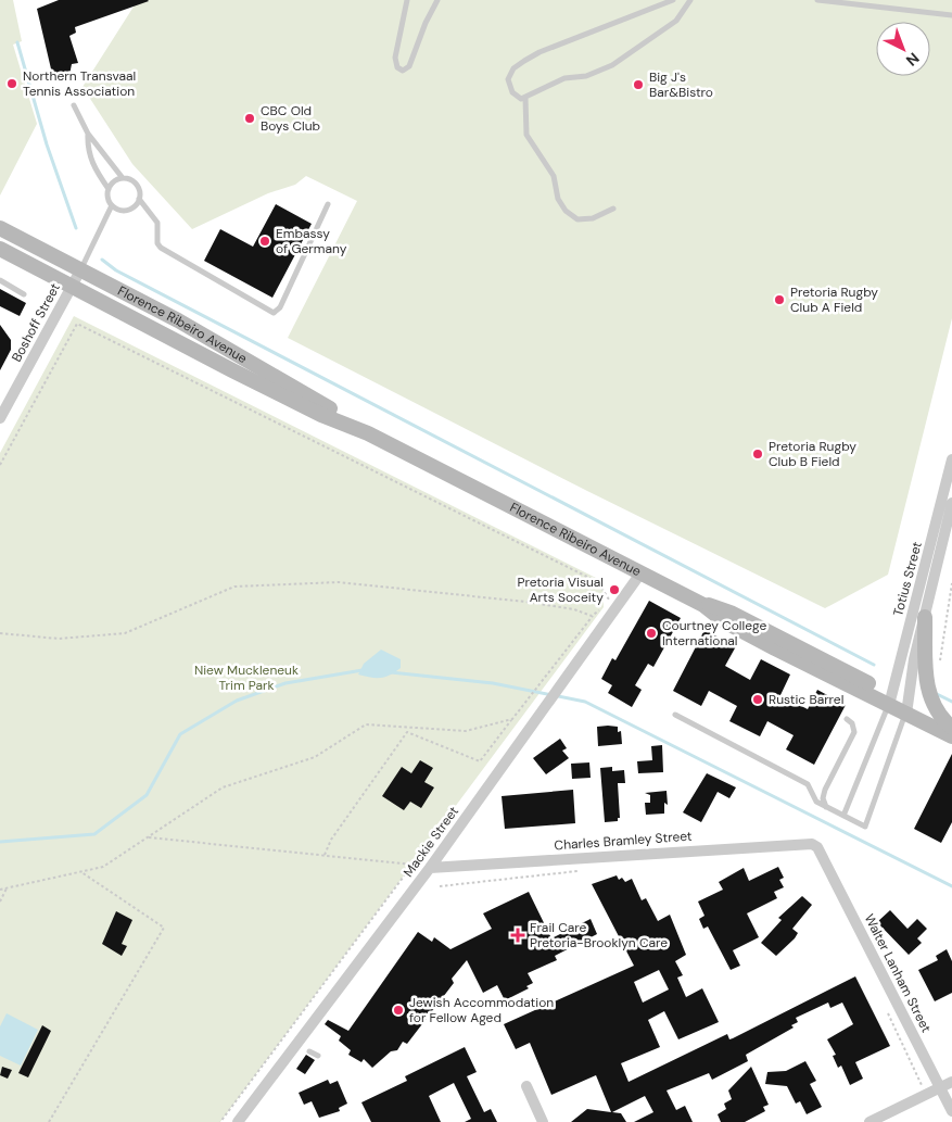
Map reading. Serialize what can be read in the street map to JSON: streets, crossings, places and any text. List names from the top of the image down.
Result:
{
  "streets": {
    "main road": ["Florence Ribeiro Avenue"],
    "street": [
      "Boshoff Street",
      "Totius Street",
      "Charles Bramley Street",
      "Mackie Street",
      "Walter Lanham Street"
    ]
  },
  "crossings": [
    ["Boshoff Street", "Florence Ribeiro Avenue"],
    ["Florence Ribeiro Avenue", "Totius Street"],
    ["Florence Ribeiro Avenue", "Mackie Street"],
    ["Charles Bramley Street", "Mackie Street"],
    ["Charles Bramley Street", "Walter Lanham Street"]
  ],
  "parks": ["Niew Muckleneuk Trim Park"],
  "places": {
    "other": [
      "Northern Transvaal Tennis Association",
      "Big J's Bar&Bistro",
      "CBC Old Boys Club",
      "Embassy of Germany",
      "Pretoria Rugby Club A Field",
      "Pretoria Rugby Club B Field",
      "Pretoria Visual Arts Soceity",
      "Courtney College International",
      "Rustic Barrel",
      "Jewish Accommodation for Fellow Aged"
    ],
    "health": ["Frail Care Pretoria-Brooklyn Care"]
  },
  "north": "bottom right"
}
